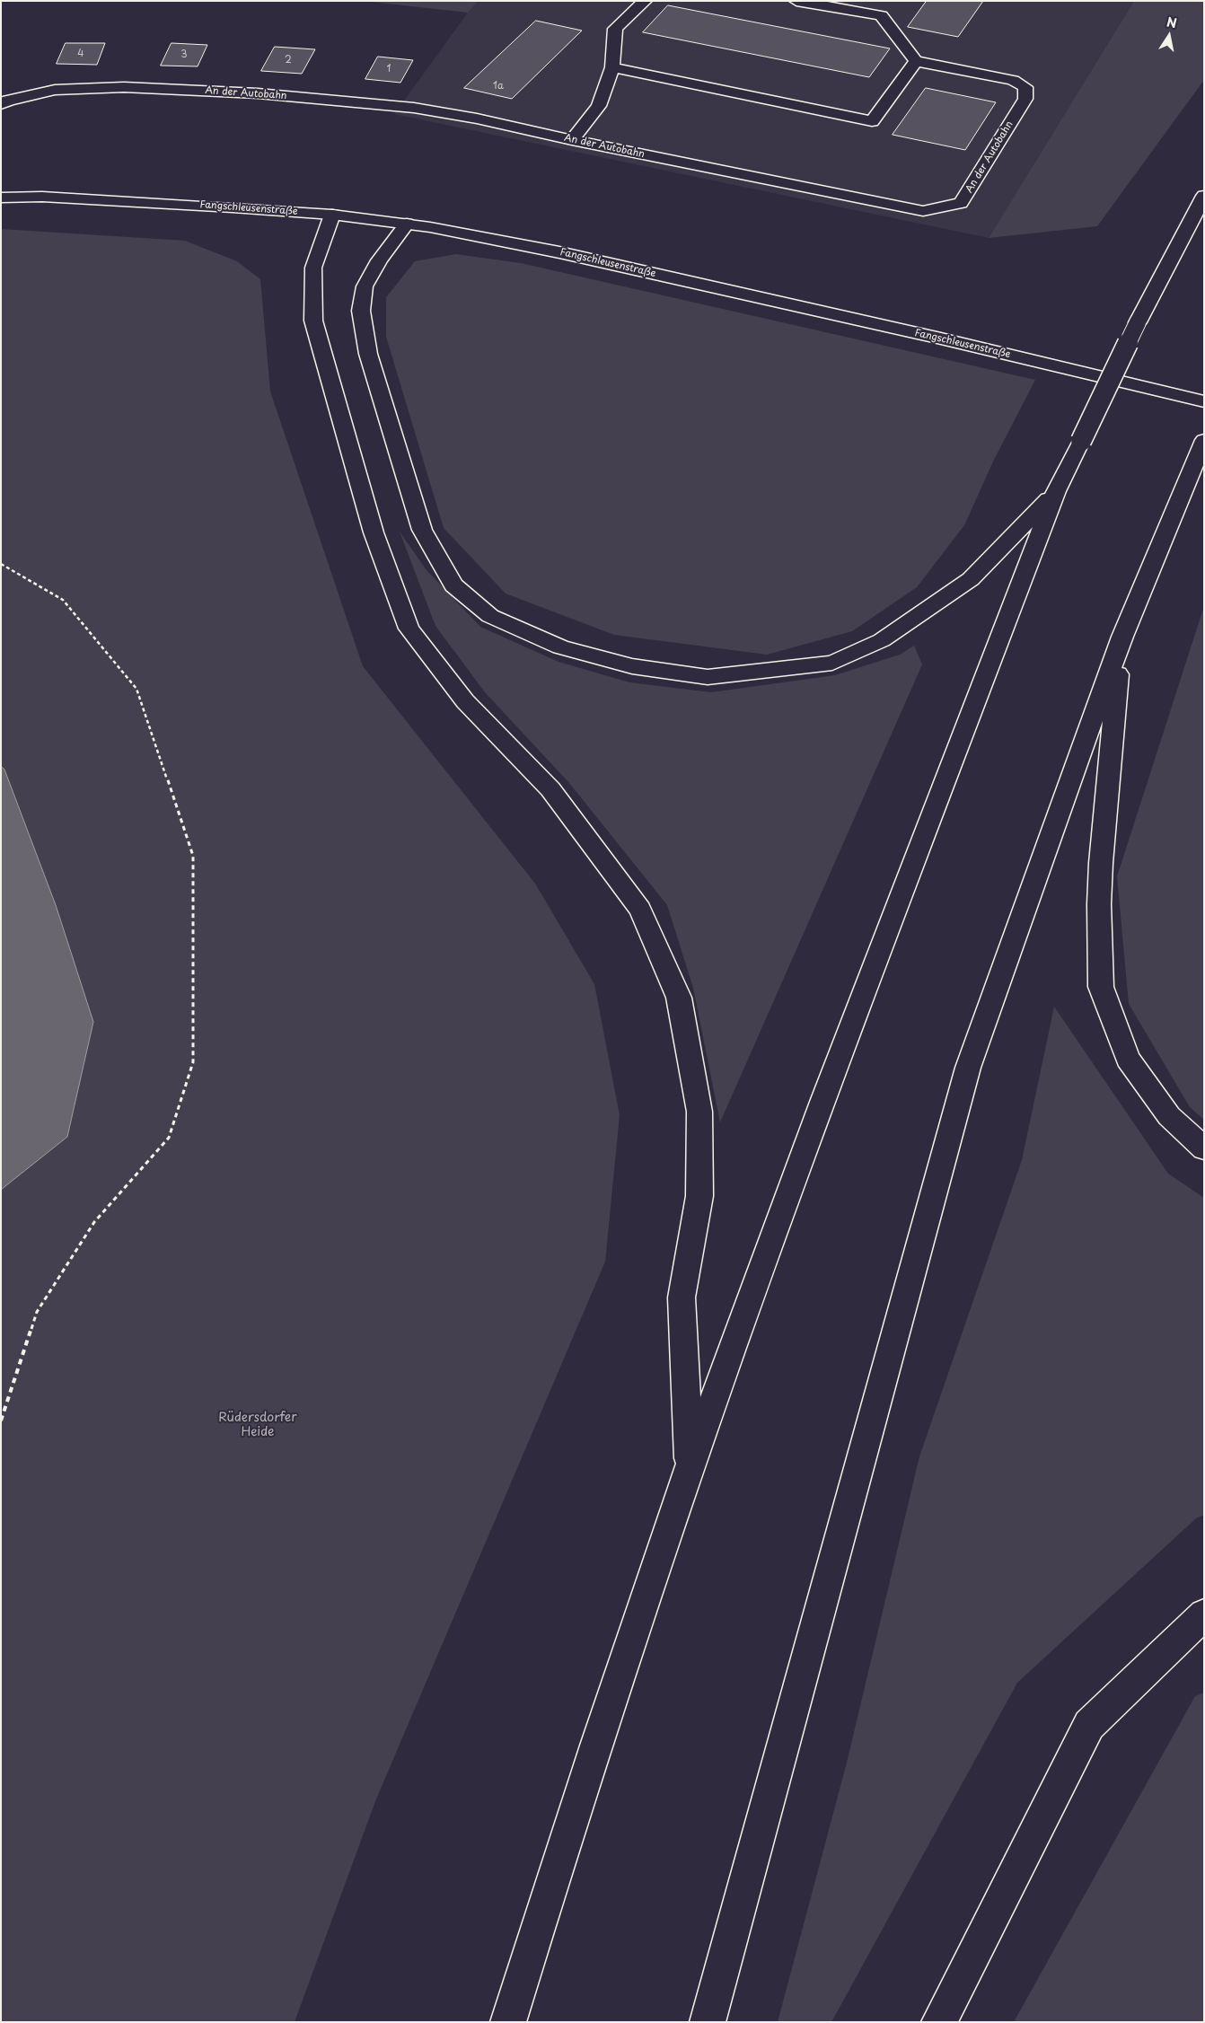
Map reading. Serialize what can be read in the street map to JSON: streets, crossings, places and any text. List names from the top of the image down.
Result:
{
  "streets": {
    "main road": ["An der Autobahn", "Fangschleusenstraße"]
  },
  "parks": ["Rüdersdorfer Heide"],
  "house_numbers": [
    "4",
    "3",
    "2",
    "1",
    "1a"
  ],
  "north": "top"
}
